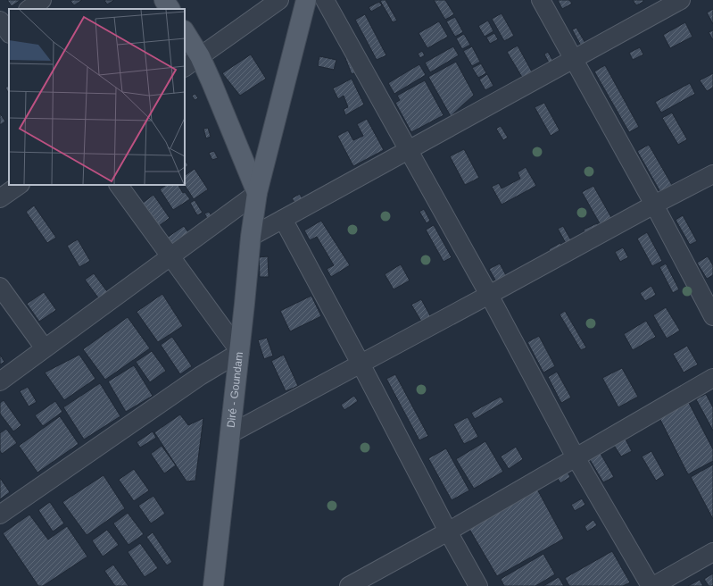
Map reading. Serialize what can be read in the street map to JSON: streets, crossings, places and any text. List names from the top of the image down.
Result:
{
  "streets": {
    "main road": ["Diré - Goundam"]
  }
}
